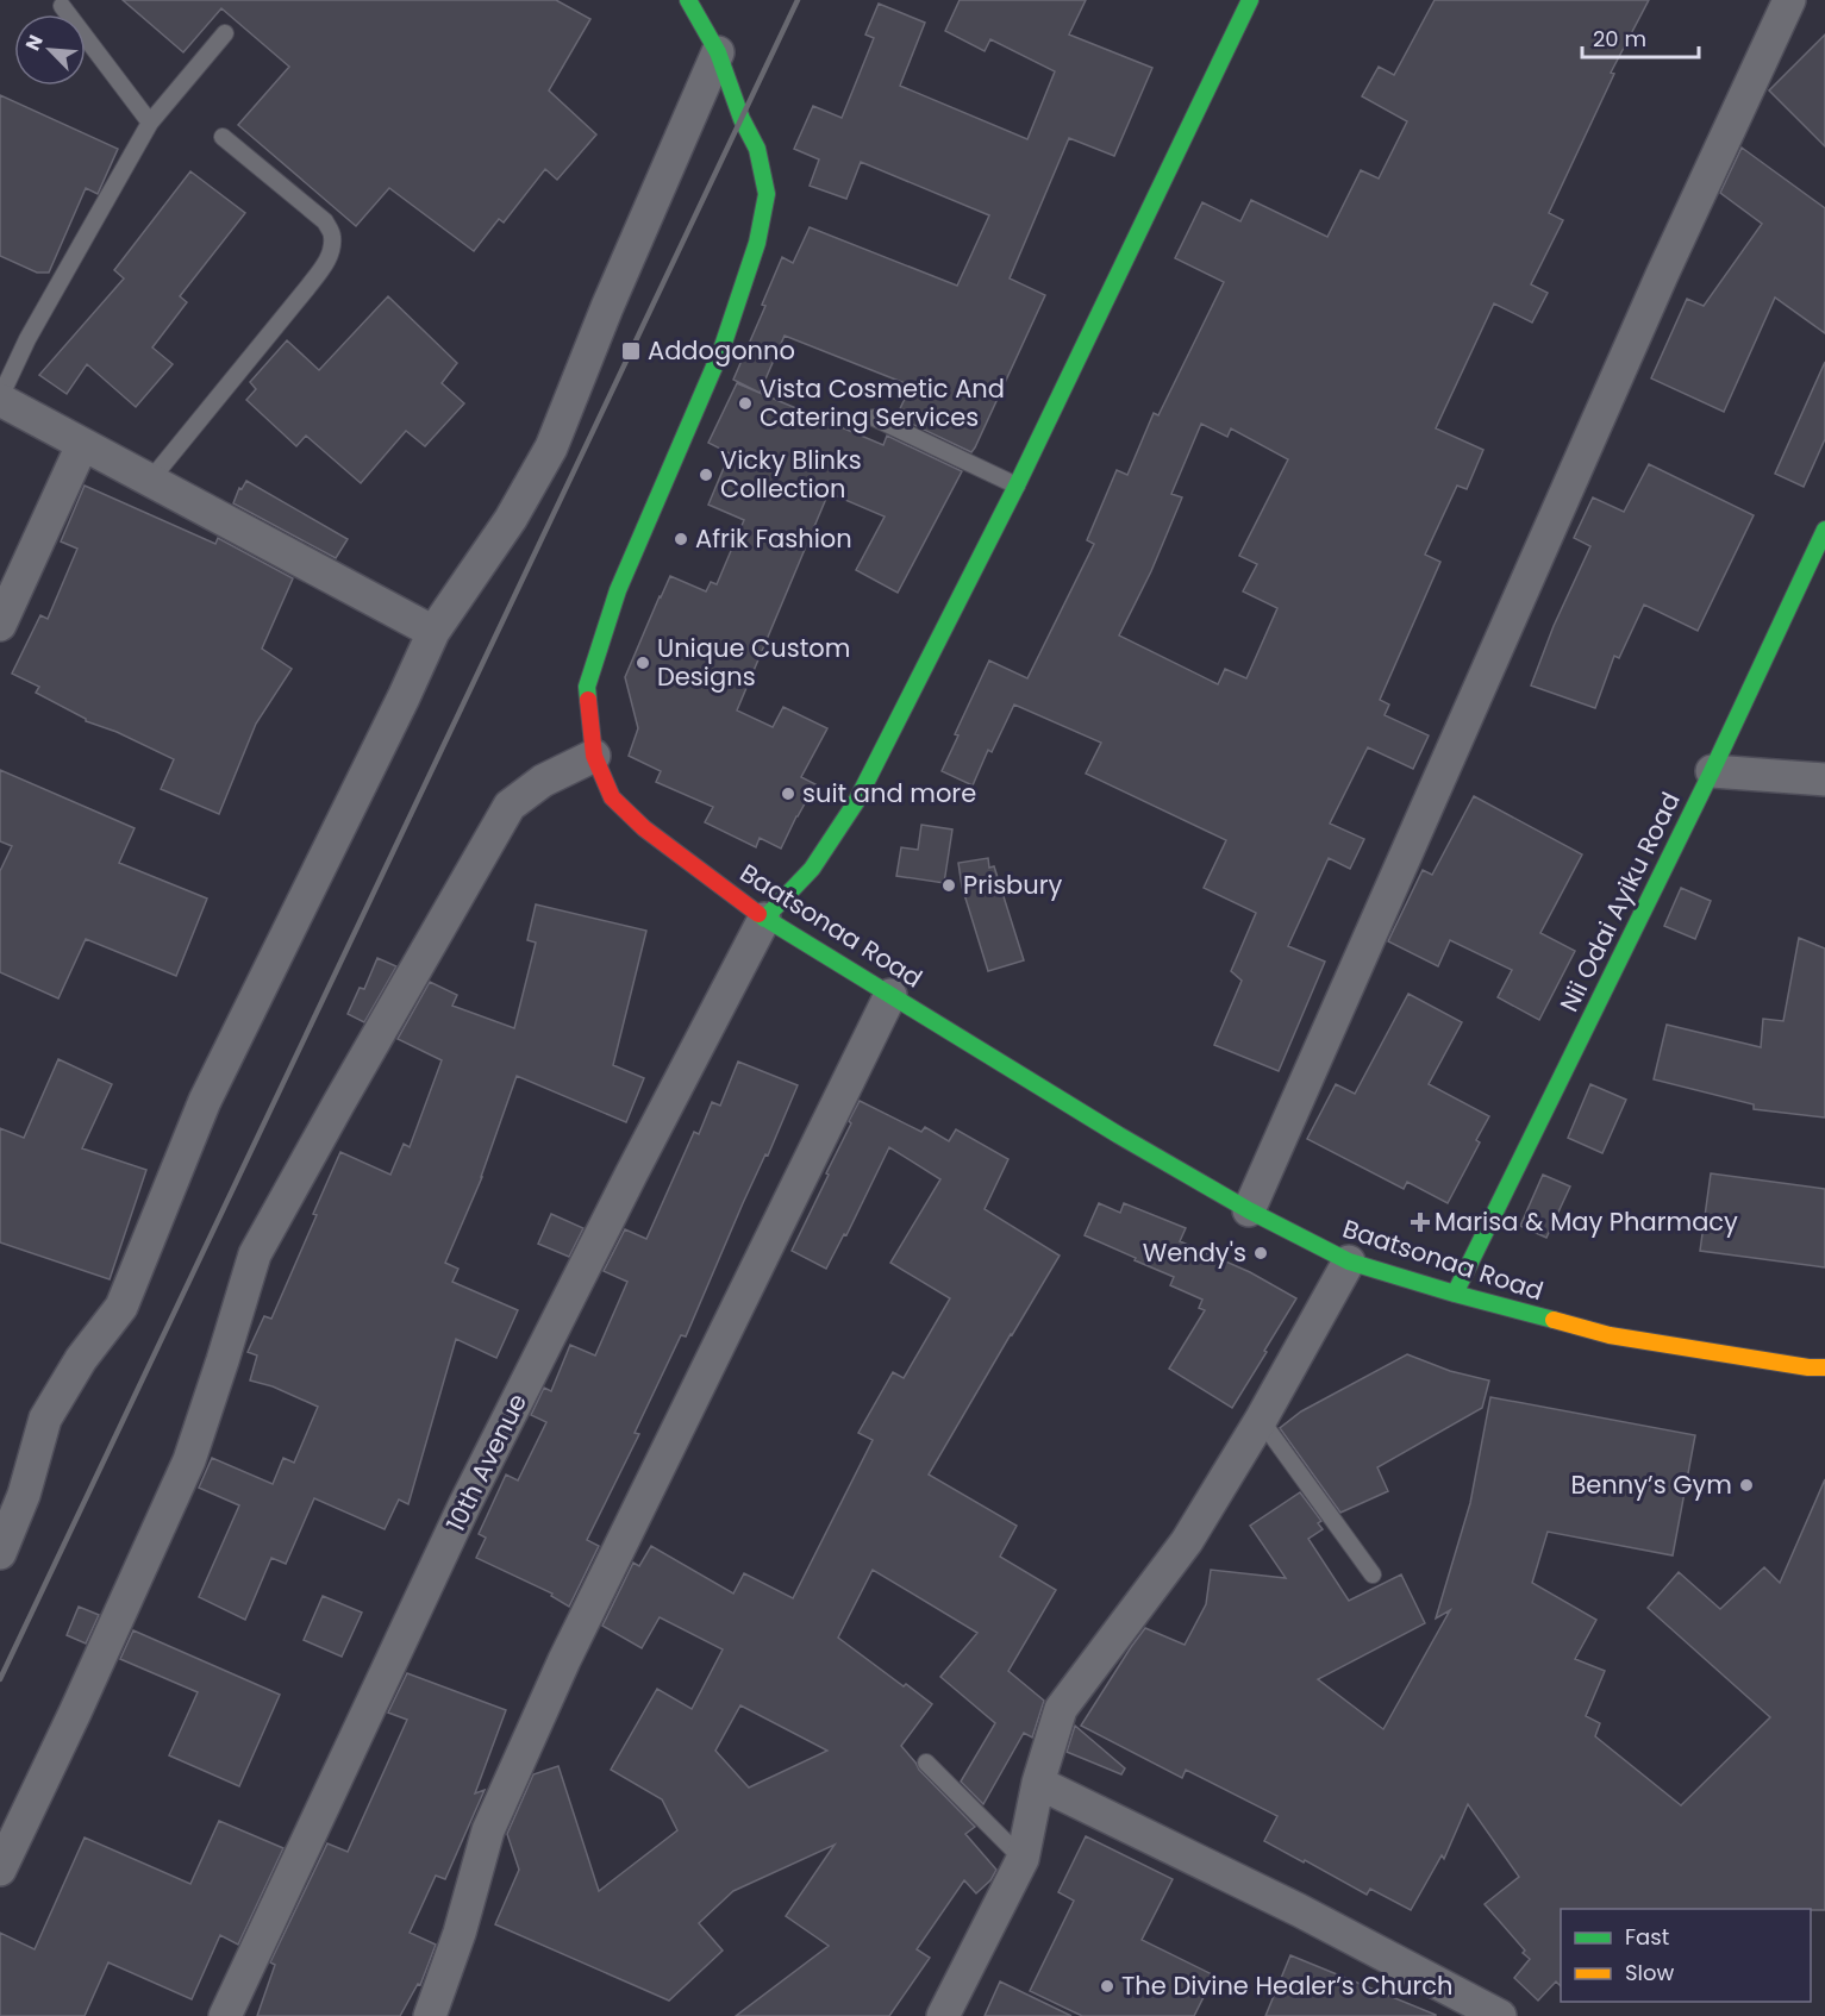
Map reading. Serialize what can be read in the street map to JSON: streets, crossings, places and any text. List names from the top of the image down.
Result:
{
  "streets": {
    "street": ["Nii Odai Ayiku Road", "Baatsonaa Road", "10th Avenue"]
  },
  "crossings": [
    ["Nii Odai Ayiku Road", "Baatsonaa Road"],
    ["Baatsonaa Road", "10th Avenue"]
  ],
  "places": {
    "transit": ["Addogonno"],
    "other": [
      "Vista Cosmetic And Catering Services",
      "Vicky Blinks Collection",
      "Afrik Fashion",
      "Unique Custom Designs",
      "suit and more",
      "Prisbury",
      "Wendy's",
      "Benny’s Gym",
      "The Divine Healer’s Church"
    ],
    "health": ["Marisa & May Pharmacy"]
  },
  "legend": ["Fast", "Slow"],
  "scale_bar": "20 m",
  "north": "top left"
}
